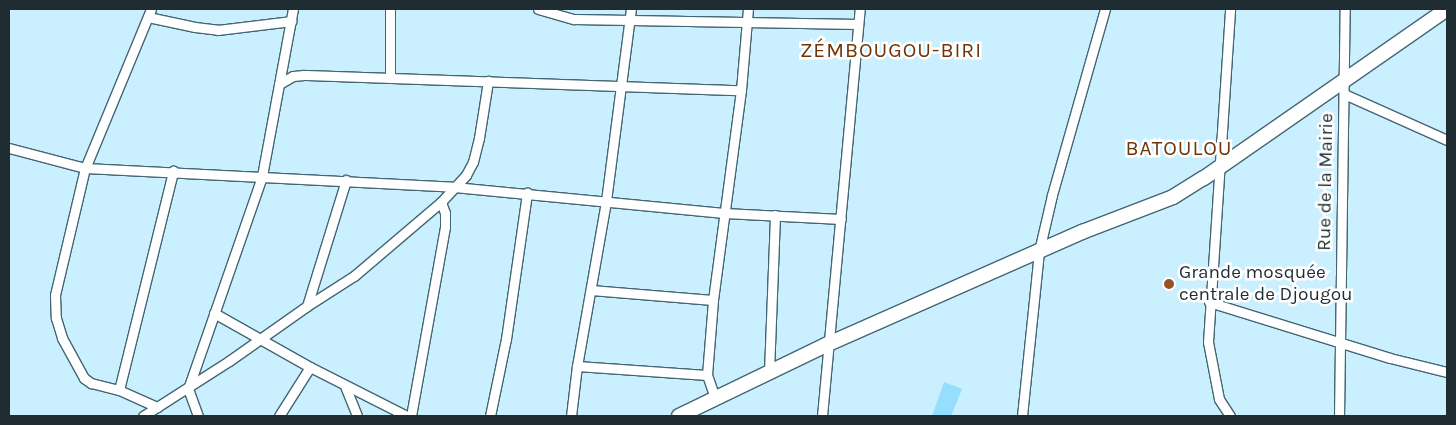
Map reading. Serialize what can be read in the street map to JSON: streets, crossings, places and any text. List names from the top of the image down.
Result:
{
  "streets": {
    "street": ["Rue de la Mairie"]
  },
  "districts": ["ZÉMBOUGOU-BIRI", "BATOULOU"],
  "places": ["Grande mosquée centrale de Djougou"]
}
